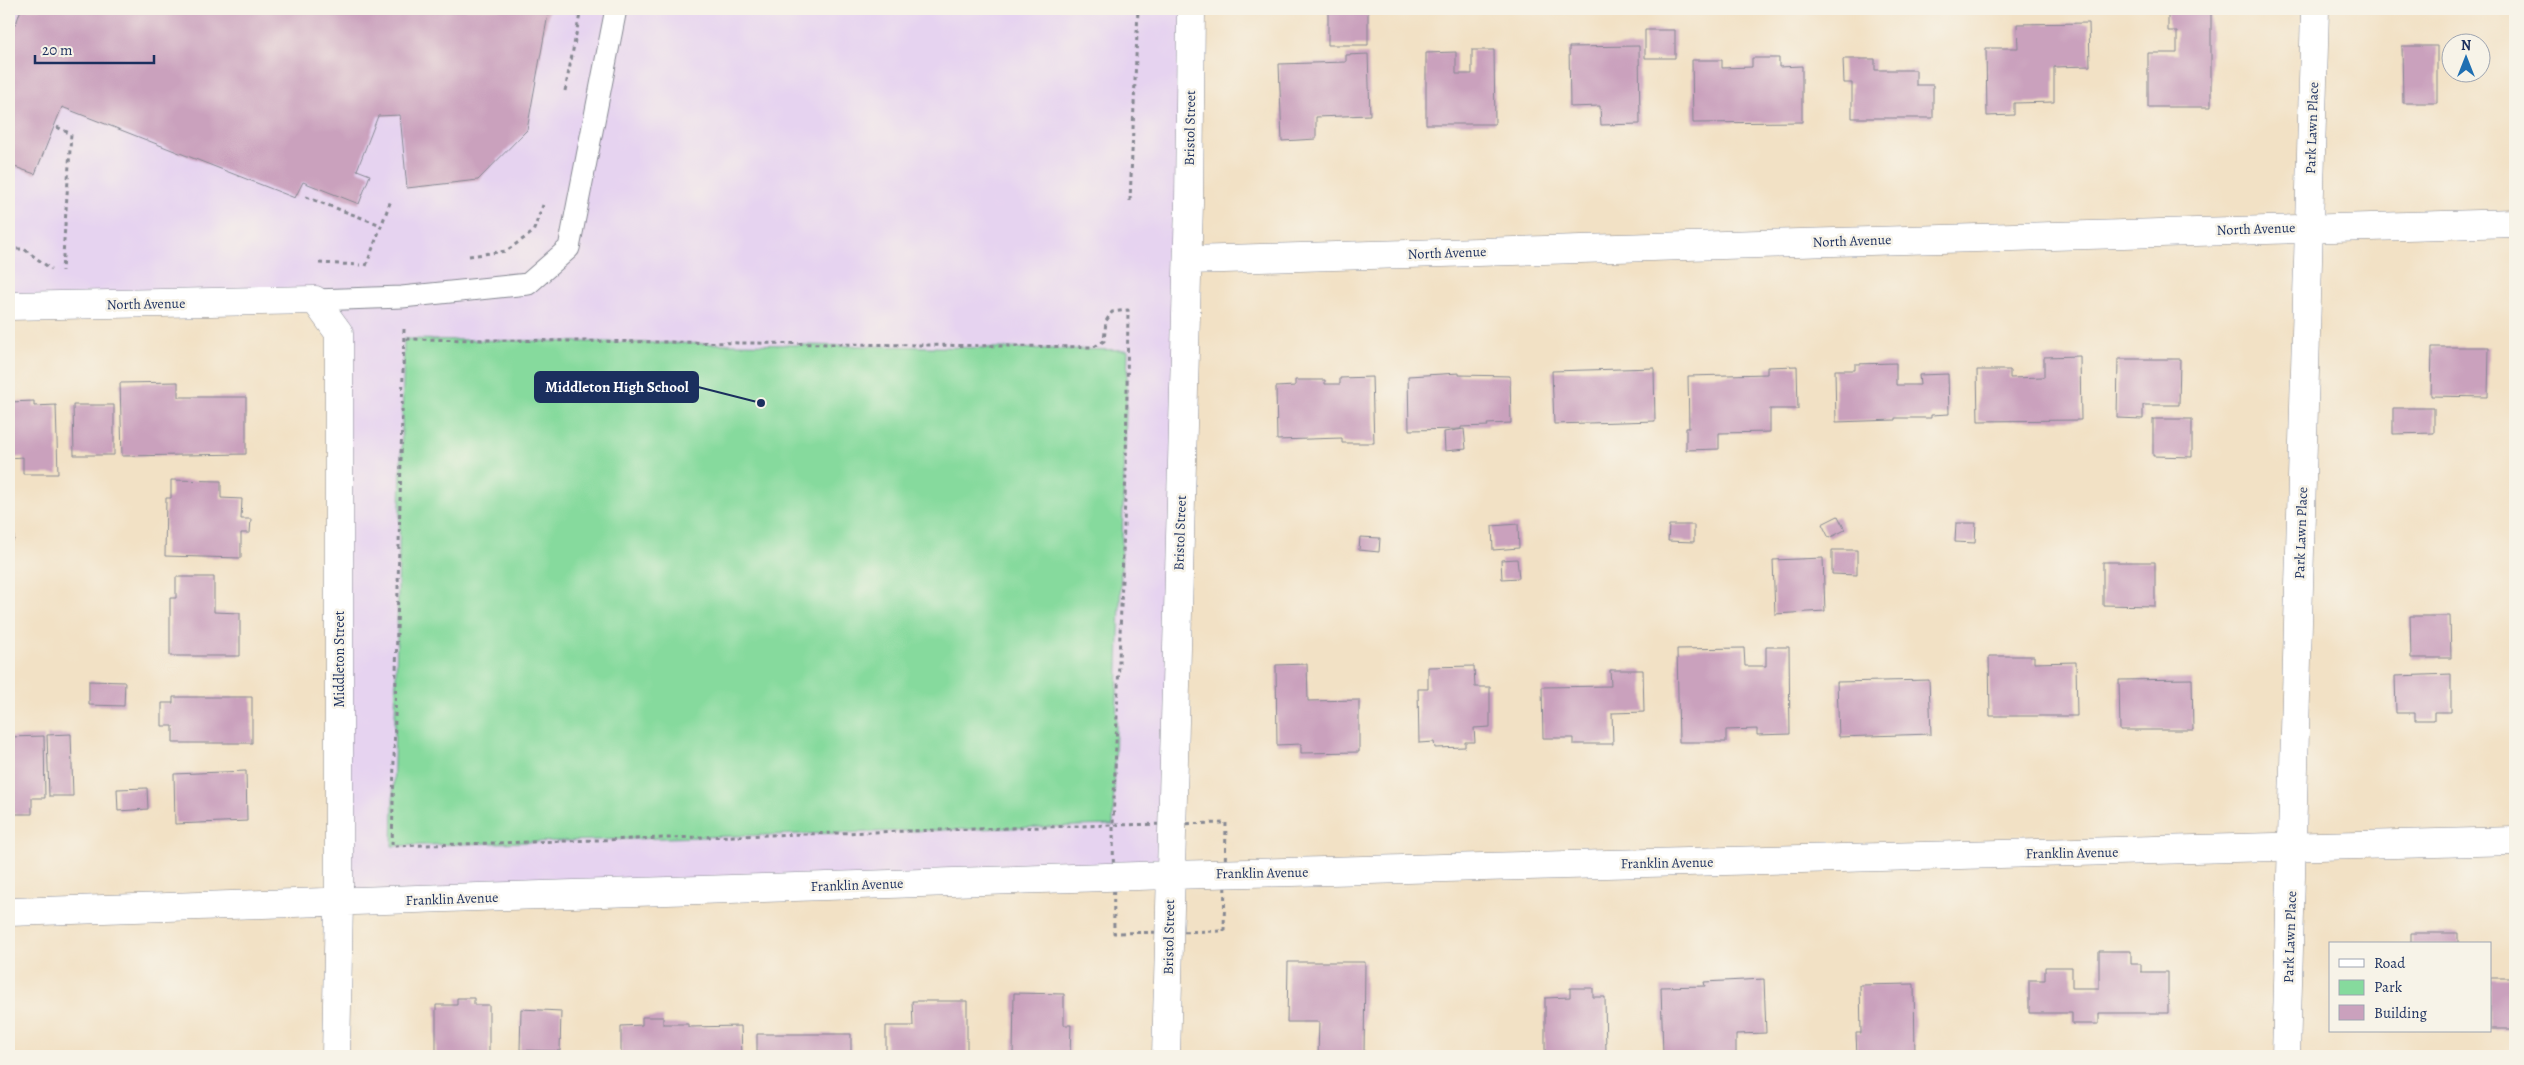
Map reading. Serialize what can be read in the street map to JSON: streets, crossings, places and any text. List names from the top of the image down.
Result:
{
  "streets": {
    "street": [
      "Bristol Street",
      "Park Lawn Place",
      "North Avenue",
      "Middleton Street",
      "Franklin Avenue"
    ]
  },
  "crossings": [
    ["Bristol Street", "North Avenue"],
    ["Bristol Street", "Franklin Avenue"],
    ["Park Lawn Place", "North Avenue"],
    ["Park Lawn Place", "Franklin Avenue"],
    ["North Avenue", "Middleton Street"],
    ["Middleton Street", "Franklin Avenue"]
  ],
  "places": ["Middleton High School"],
  "legend": ["Road", "Park", "Building"],
  "scale_bar": "20 m",
  "north": "top"
}
